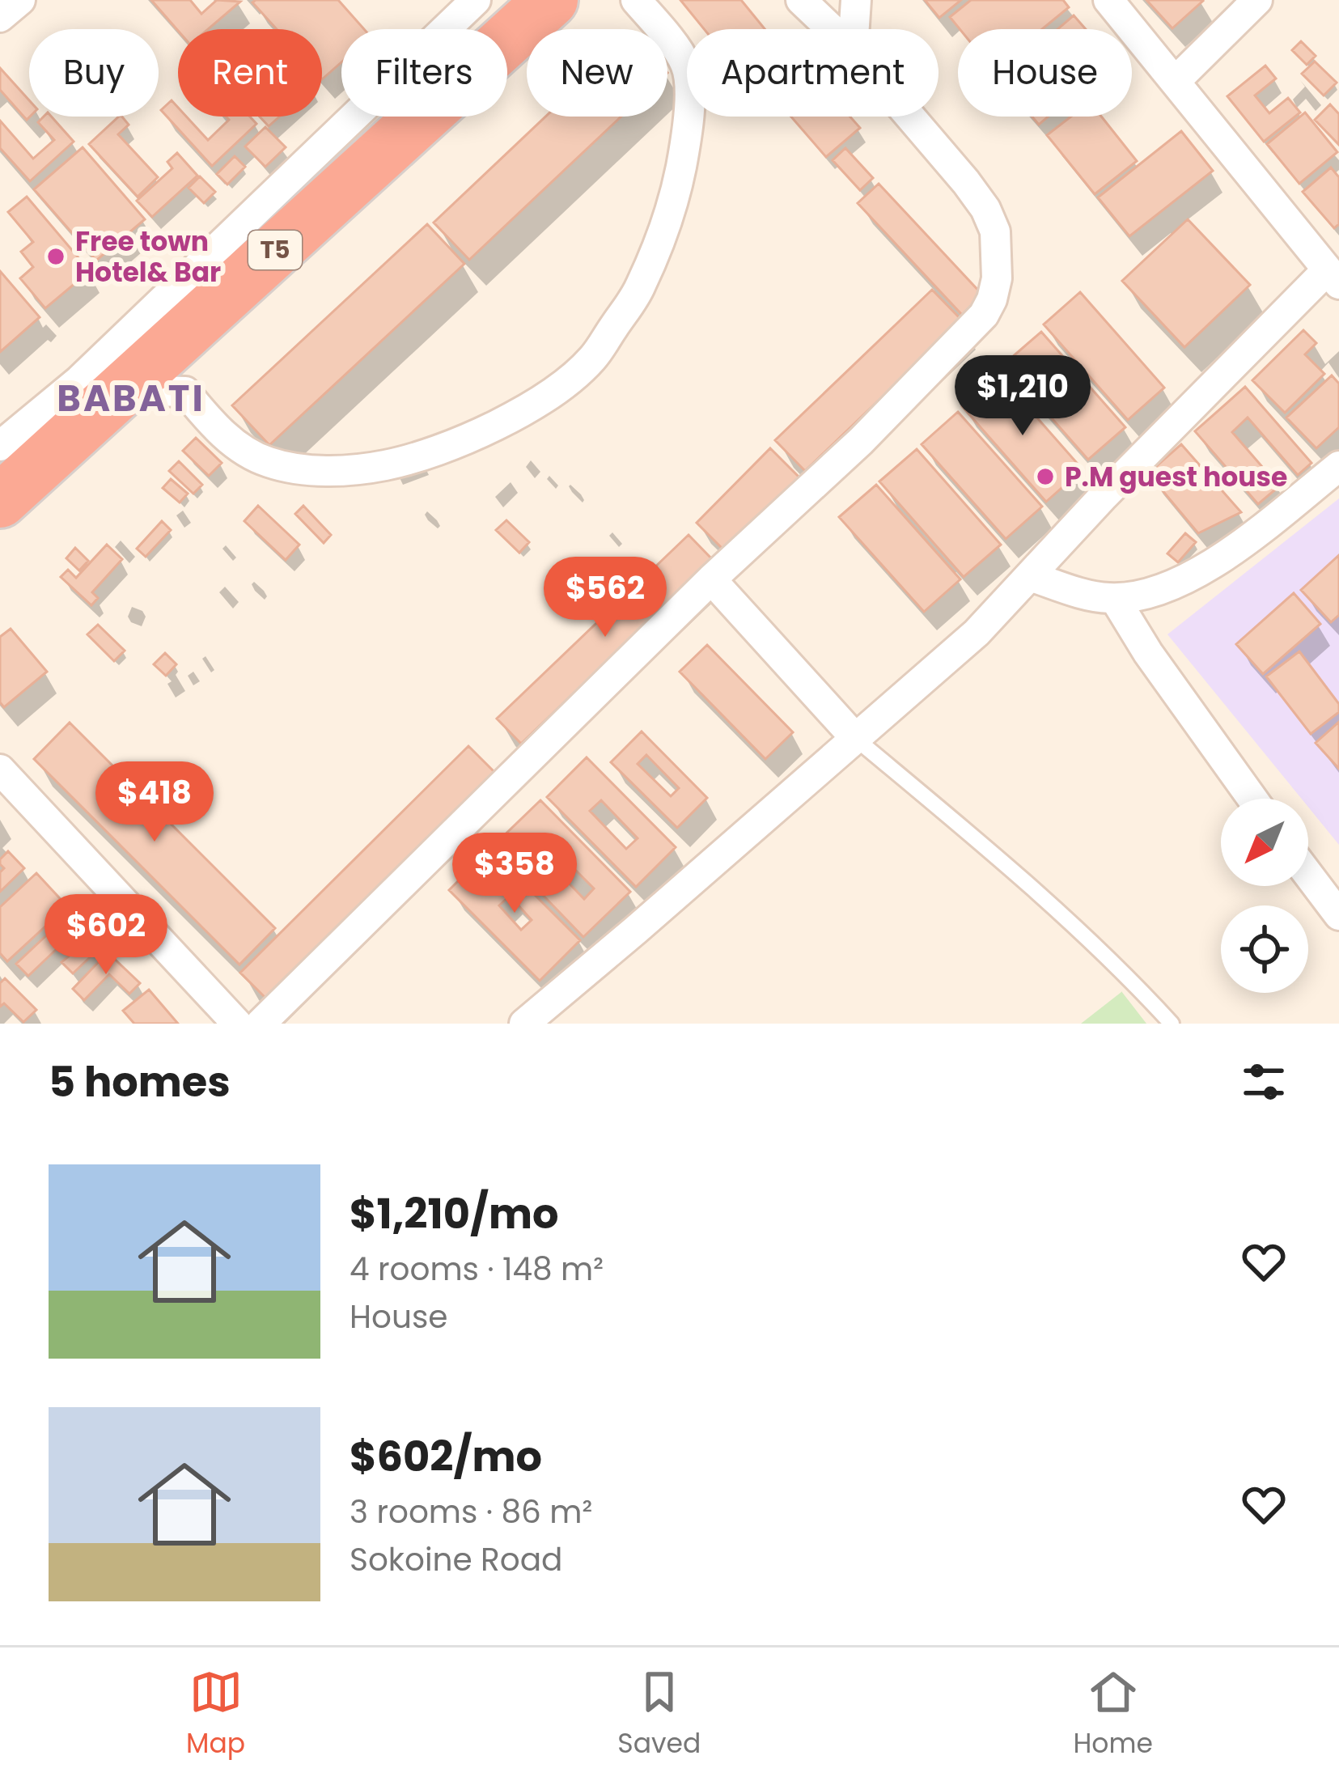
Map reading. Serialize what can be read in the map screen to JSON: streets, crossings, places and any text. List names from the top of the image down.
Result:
{
  "streets": {
    "highway": ["T5"]
  },
  "districts": ["BABATI"],
  "places": ["Free town Hotel& Bar", "P.M guest house"],
  "north": "bottom left",
  "page": {
    "chip": [
      "Buy",
      "Rent",
      "Filters",
      "New",
      "Apartment",
      "House"
    ],
    "price": [
      "$1,210",
      "$562",
      "$418",
      "$358",
      "$602"
    ],
    "heading": "5 homes",
    "list": [
      {
        "name": "$1,210/mo",
        "note": "4 rooms · 148 m² · House"
      },
      {
        "name": "$602/mo",
        "note": "3 rooms · 86 m² · Sokoine Road"
      }
    ],
    "tabs": ["Map", "Saved", "Home"]
  }
}
